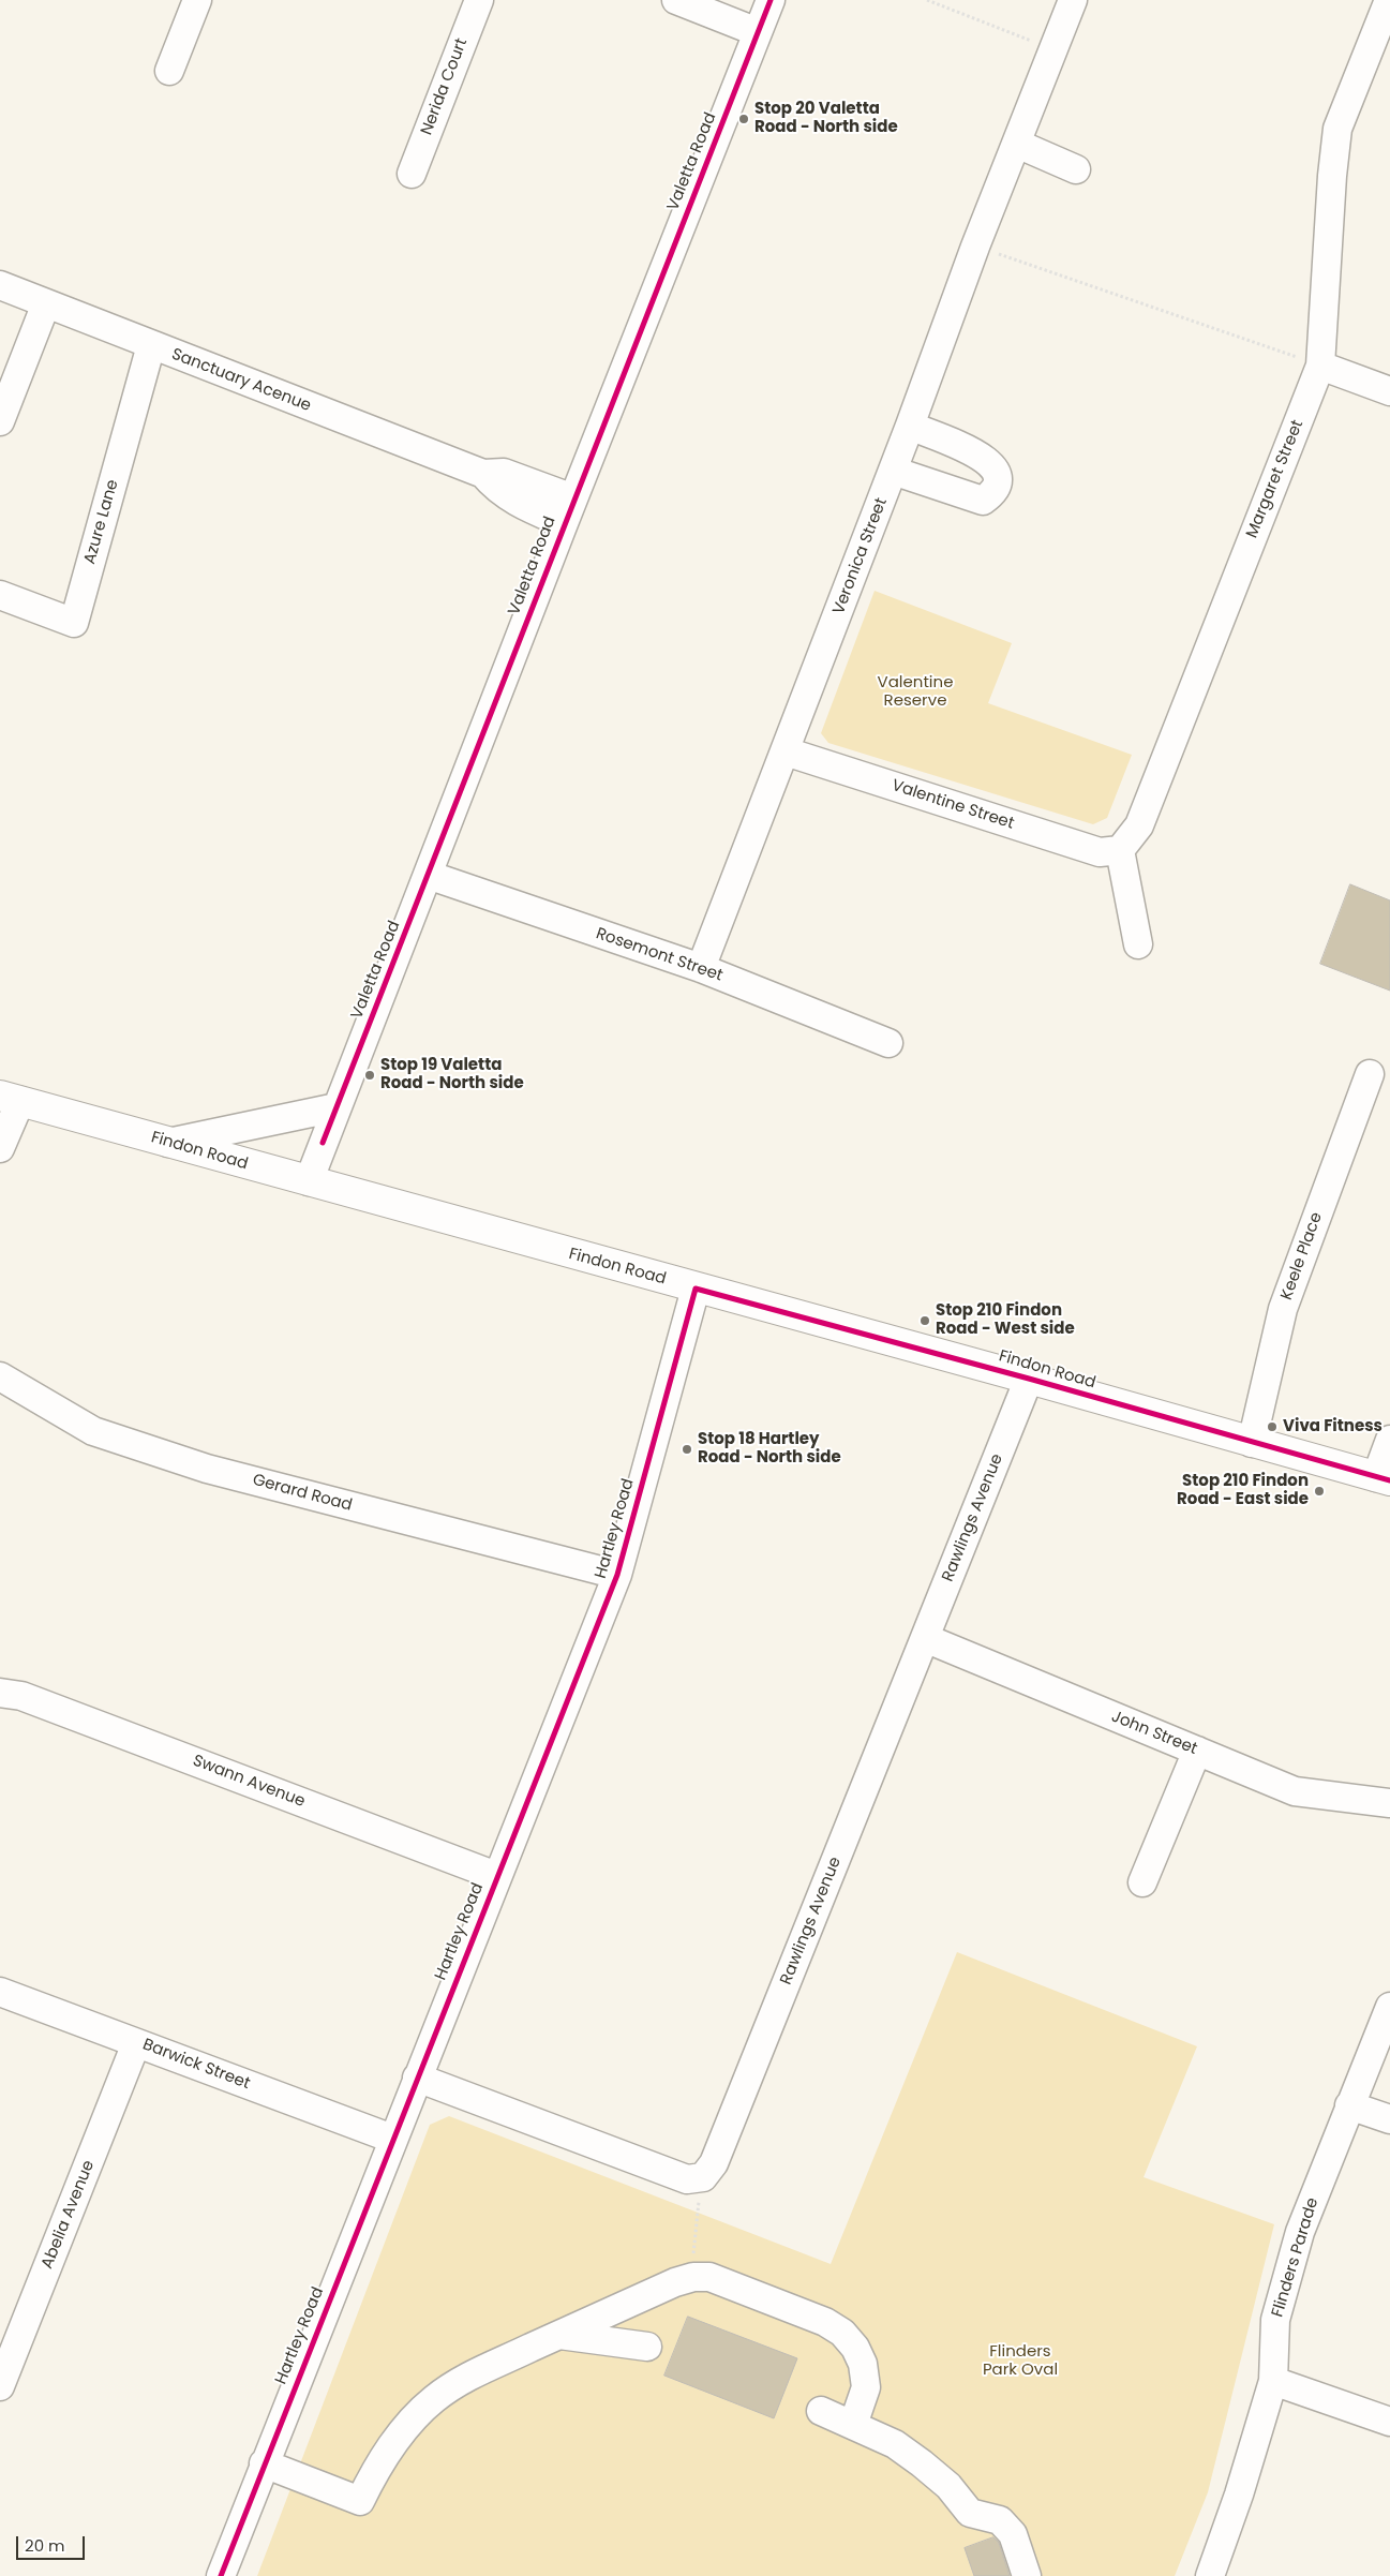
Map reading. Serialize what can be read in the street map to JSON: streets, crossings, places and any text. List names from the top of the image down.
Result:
{
  "streets": {
    "main road": ["Findon Road"],
    "street": [
      "Nerida Court",
      "Valetta Road",
      "Sanctuary Acenue",
      "Margaret Street",
      "Azure Lane",
      "Veronica Street",
      "Valentine Street",
      "Rosemont Street",
      "Keele Place",
      "Gerard Road",
      "Rawlings Avenue",
      "Hartley Road",
      "John Street",
      "Swann Avenue",
      "Barwick Street",
      "Abelia Avenue",
      "Flinders Parade"
    ]
  },
  "crossings": [
    ["Valetta Road", "Sanctuary Acenue"],
    ["Valetta Road", "Rosemont Street"],
    ["Valetta Road", "Findon Road"],
    ["Sanctuary Acenue", "Azure Lane"],
    ["Margaret Street", "Valentine Street"],
    ["Veronica Street", "Valentine Street"],
    ["Veronica Street", "Rosemont Street"],
    ["Findon Road", "Keele Place"],
    ["Findon Road", "Rawlings Avenue"],
    ["Findon Road", "Hartley Road"],
    ["Gerard Road", "Hartley Road"],
    ["Rawlings Avenue", "John Street"],
    ["Hartley Road", "Swann Avenue"],
    ["Hartley Road", "Barwick Street"],
    ["Barwick Street", "Abelia Avenue"]
  ],
  "parks": ["Valentine Reserve", "Flinders Park Oval"],
  "places": [
    "Stop 20 Valetta Road - North side",
    "Stop 19 Valetta Road - North side",
    "Stop 210 Findon Road - West side",
    "Viva Fitness",
    "Stop 18 Hartley Road - North side",
    "Stop 210 Findon Road - East side"
  ],
  "scale_bar": "20 m"
}
